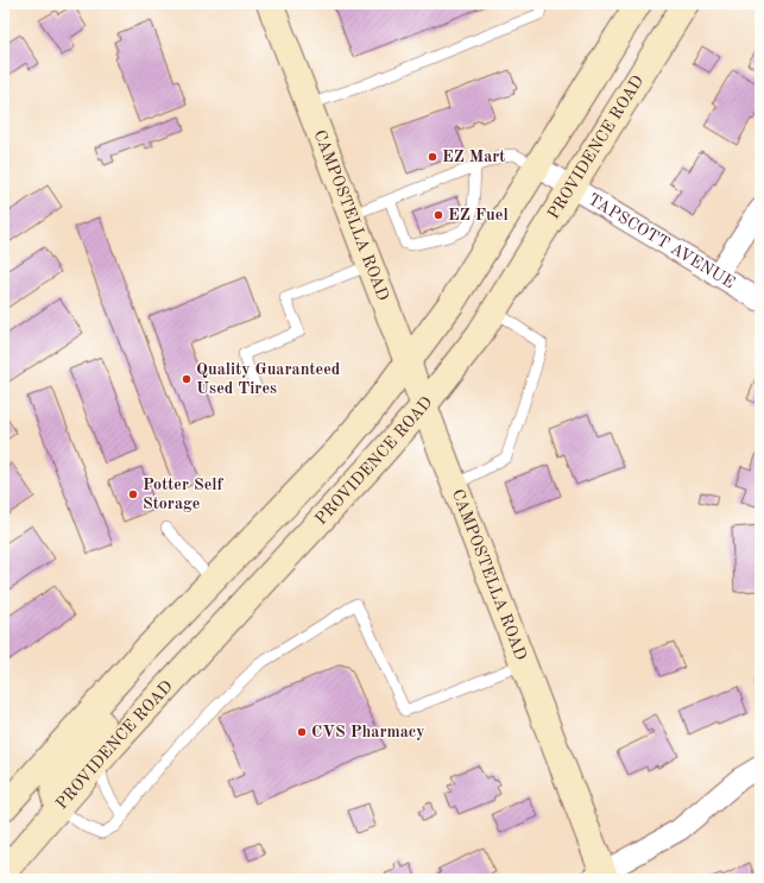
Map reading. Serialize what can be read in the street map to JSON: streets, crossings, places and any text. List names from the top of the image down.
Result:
{
  "streets": {
    "main road": ["PROVIDENCE ROAD", "CAMPOSTELLA ROAD"],
    "street": ["TAPSCOTT AVENUE"]
  },
  "crossings": [
    ["PROVIDENCE ROAD", "CAMPOSTELLA ROAD"],
    ["PROVIDENCE ROAD", "TAPSCOTT AVENUE"]
  ],
  "places": [
    "EZ Mart",
    "EZ Fuel",
    "Quality Guaranteed Used Tires",
    "Potter Self Storage",
    "CVS Pharmacy"
  ]
}
